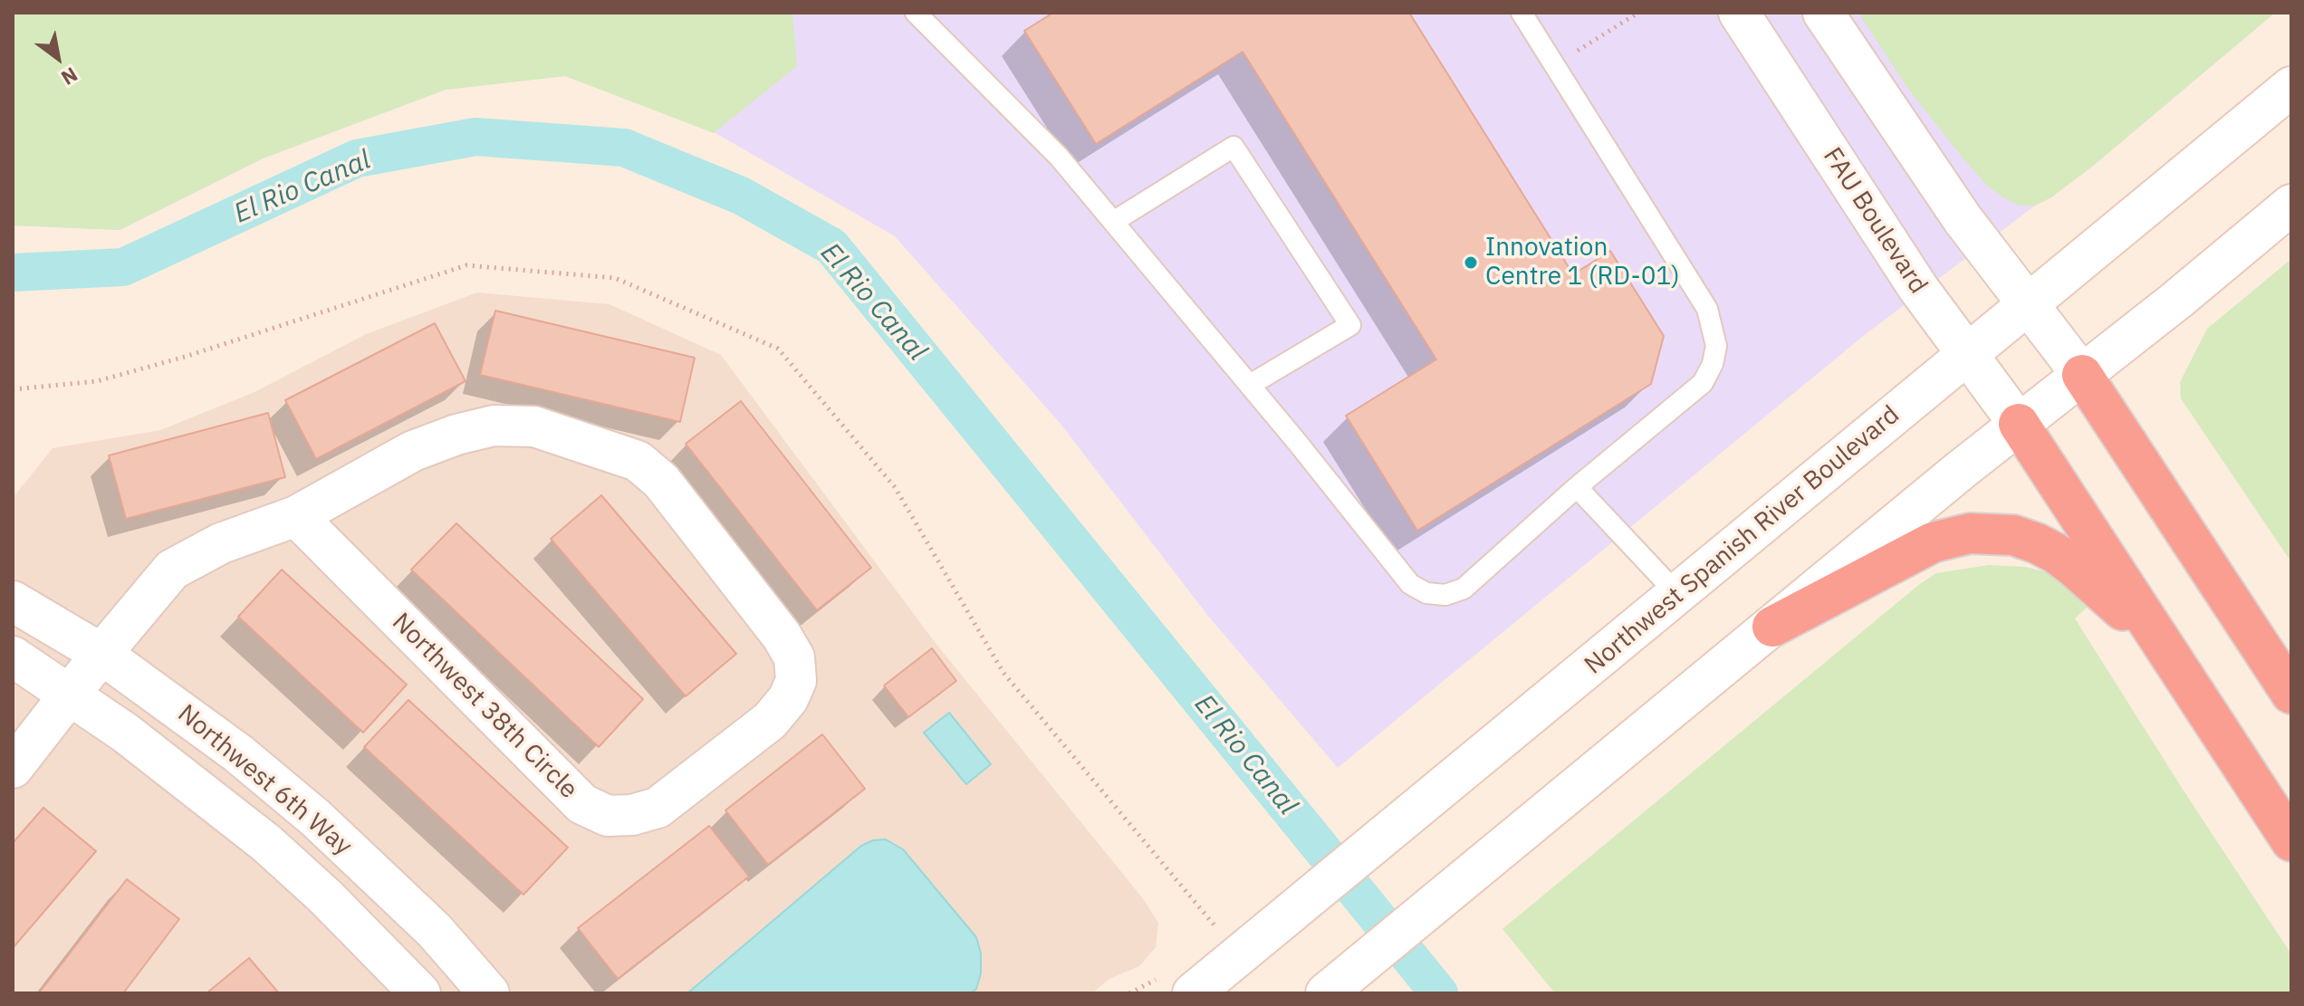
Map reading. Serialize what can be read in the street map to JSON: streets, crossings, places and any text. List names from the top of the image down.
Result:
{
  "streets": {
    "street": [
      "FAU Boulevard",
      "Northwest Spanish River Boulevard",
      "Northwest 38th Circle",
      "Northwest 6th Way"
    ]
  },
  "crossings": [
    ["FAU Boulevard", "Northwest Spanish River Boulevard"],
    ["Northwest 38th Circle", "Northwest 6th Way"]
  ],
  "water": ["El Rio Canal"],
  "places": ["Innovation Centre 1 (RD-01)"],
  "north": "bottom right"
}
